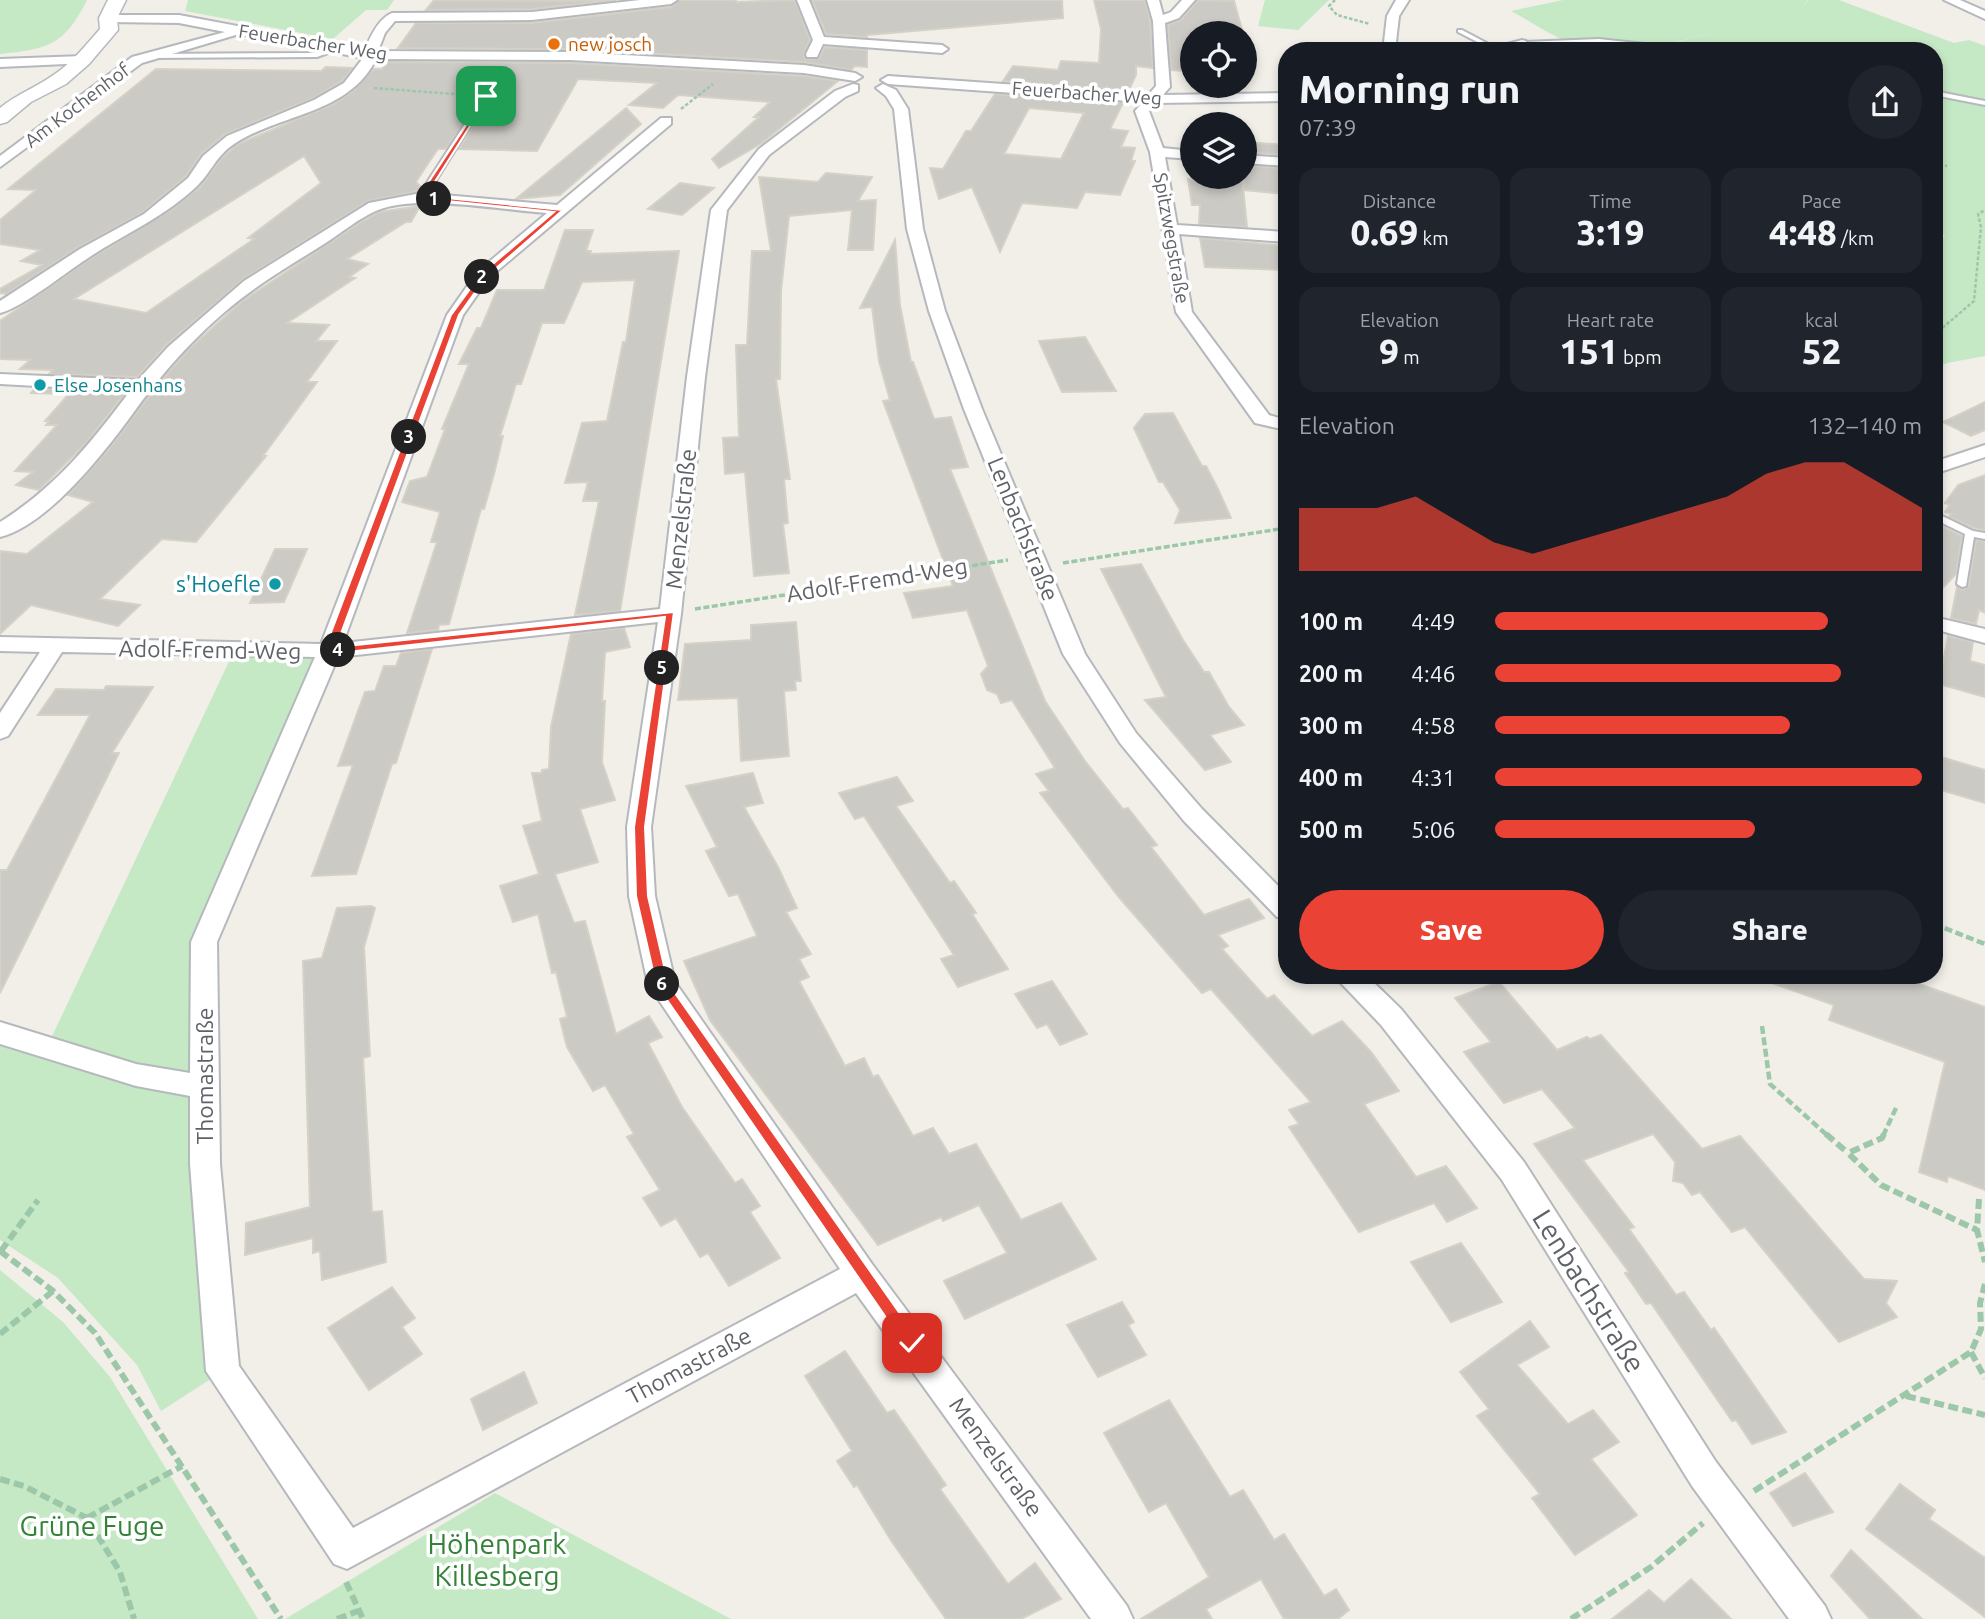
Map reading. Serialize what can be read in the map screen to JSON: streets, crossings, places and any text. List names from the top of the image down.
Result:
{
  "streets": {
    "main road": ["Am Kochenhof"],
    "street": [
      "Feuerbacher Weg",
      "Spitzwegstraße",
      "Menzelstraße",
      "Lenbachstraße",
      "Adolf-Fremd-Weg",
      "Thomastraße"
    ]
  },
  "crossings": [
    ["Feuerbacher Weg", "Am Kochenhof"],
    ["Feuerbacher Weg", "Spitzwegstraße"],
    ["Feuerbacher Weg", "Menzelstraße"],
    ["Feuerbacher Weg", "Lenbachstraße"],
    ["Menzelstraße", "Lenbachstraße"],
    ["Menzelstraße", "Adolf-Fremd-Weg"],
    ["Menzelstraße", "Thomastraße"],
    ["Lenbachstraße", "Adolf-Fremd-Weg"],
    ["Adolf-Fremd-Weg", "Thomastraße"]
  ],
  "parks": ["Grüne Fuge", "Höhenpark Killesberg"],
  "places": ["new josch", "Else Josenhans", "s'Hoefle"],
  "page": {
    "heading": ["Morning run", "07:39"],
    "stats": [
      ["Distance", "0.69 km"],
      ["Time", "3:19"],
      ["Pace", "4:48 /km"],
      ["Elevation", "9 m"],
      ["Heart rate", "151 bpm"],
      ["kcal", "52"]
    ],
    "pins": [
      "1",
      "2",
      "3",
      "4",
      "5",
      "6"
    ],
    "chart": ["Elevation", "132–140 m"],
    "list": [
      {
        "name": "100 m",
        "note": "4:49"
      },
      {
        "name": "200 m",
        "note": "4:46"
      },
      {
        "name": "300 m",
        "note": "4:58"
      },
      {
        "name": "400 m",
        "note": "4:31"
      },
      {
        "name": "500 m",
        "note": "5:06"
      }
    ],
    "buttons": ["Save", "Share"]
  }
}
